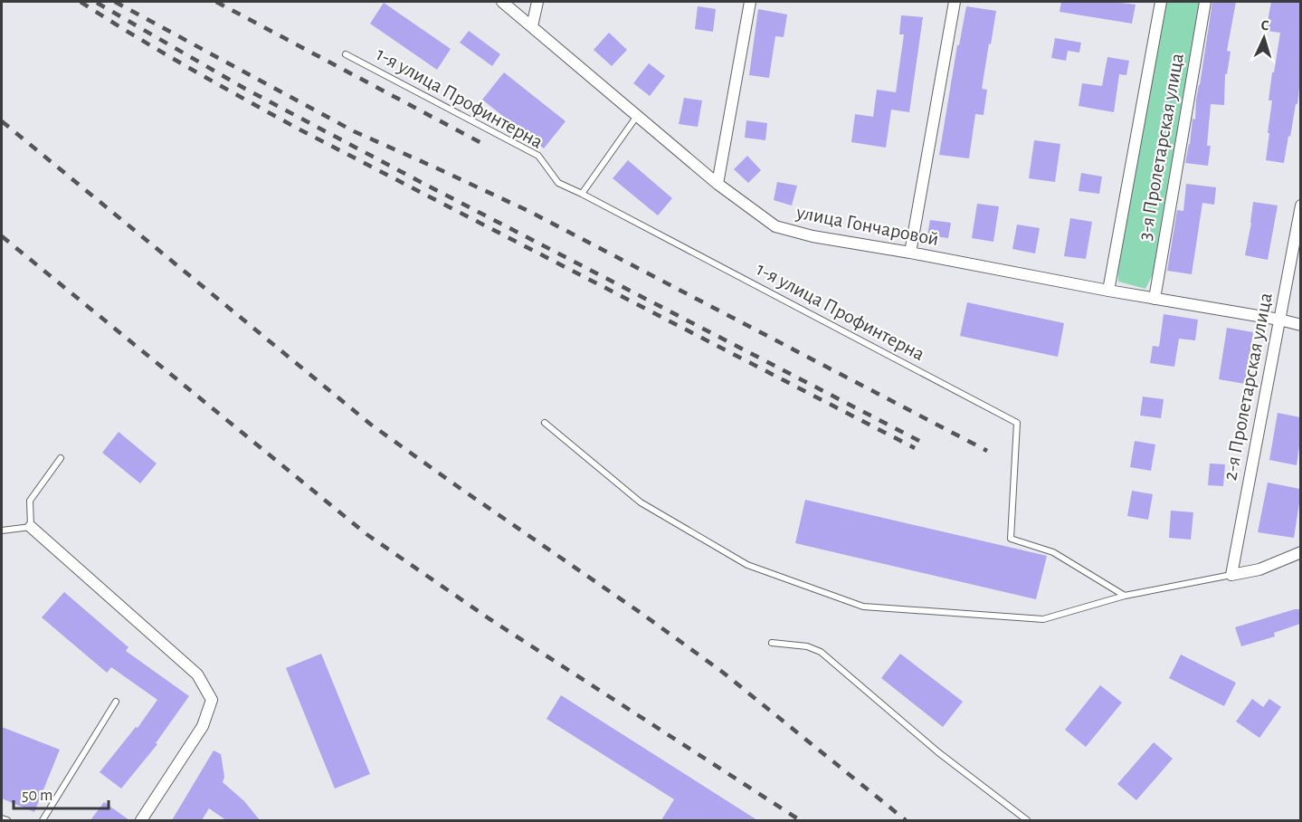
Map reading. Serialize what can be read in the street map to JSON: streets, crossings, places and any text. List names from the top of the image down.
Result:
{
  "streets": {
    "street": ["3-я Пролетарская улица", "улица Гончаровой", "2-я Пролетарская улица"],
    "lane": ["1-я улица Профинтерна"]
  },
  "crossings": [
    ["3-я Пролетарская улица", "улица Гончаровой"],
    ["улица Гончаровой", "2-я Пролетарская улица"]
  ],
  "scale_bar": "50 m",
  "north": "top"
}
